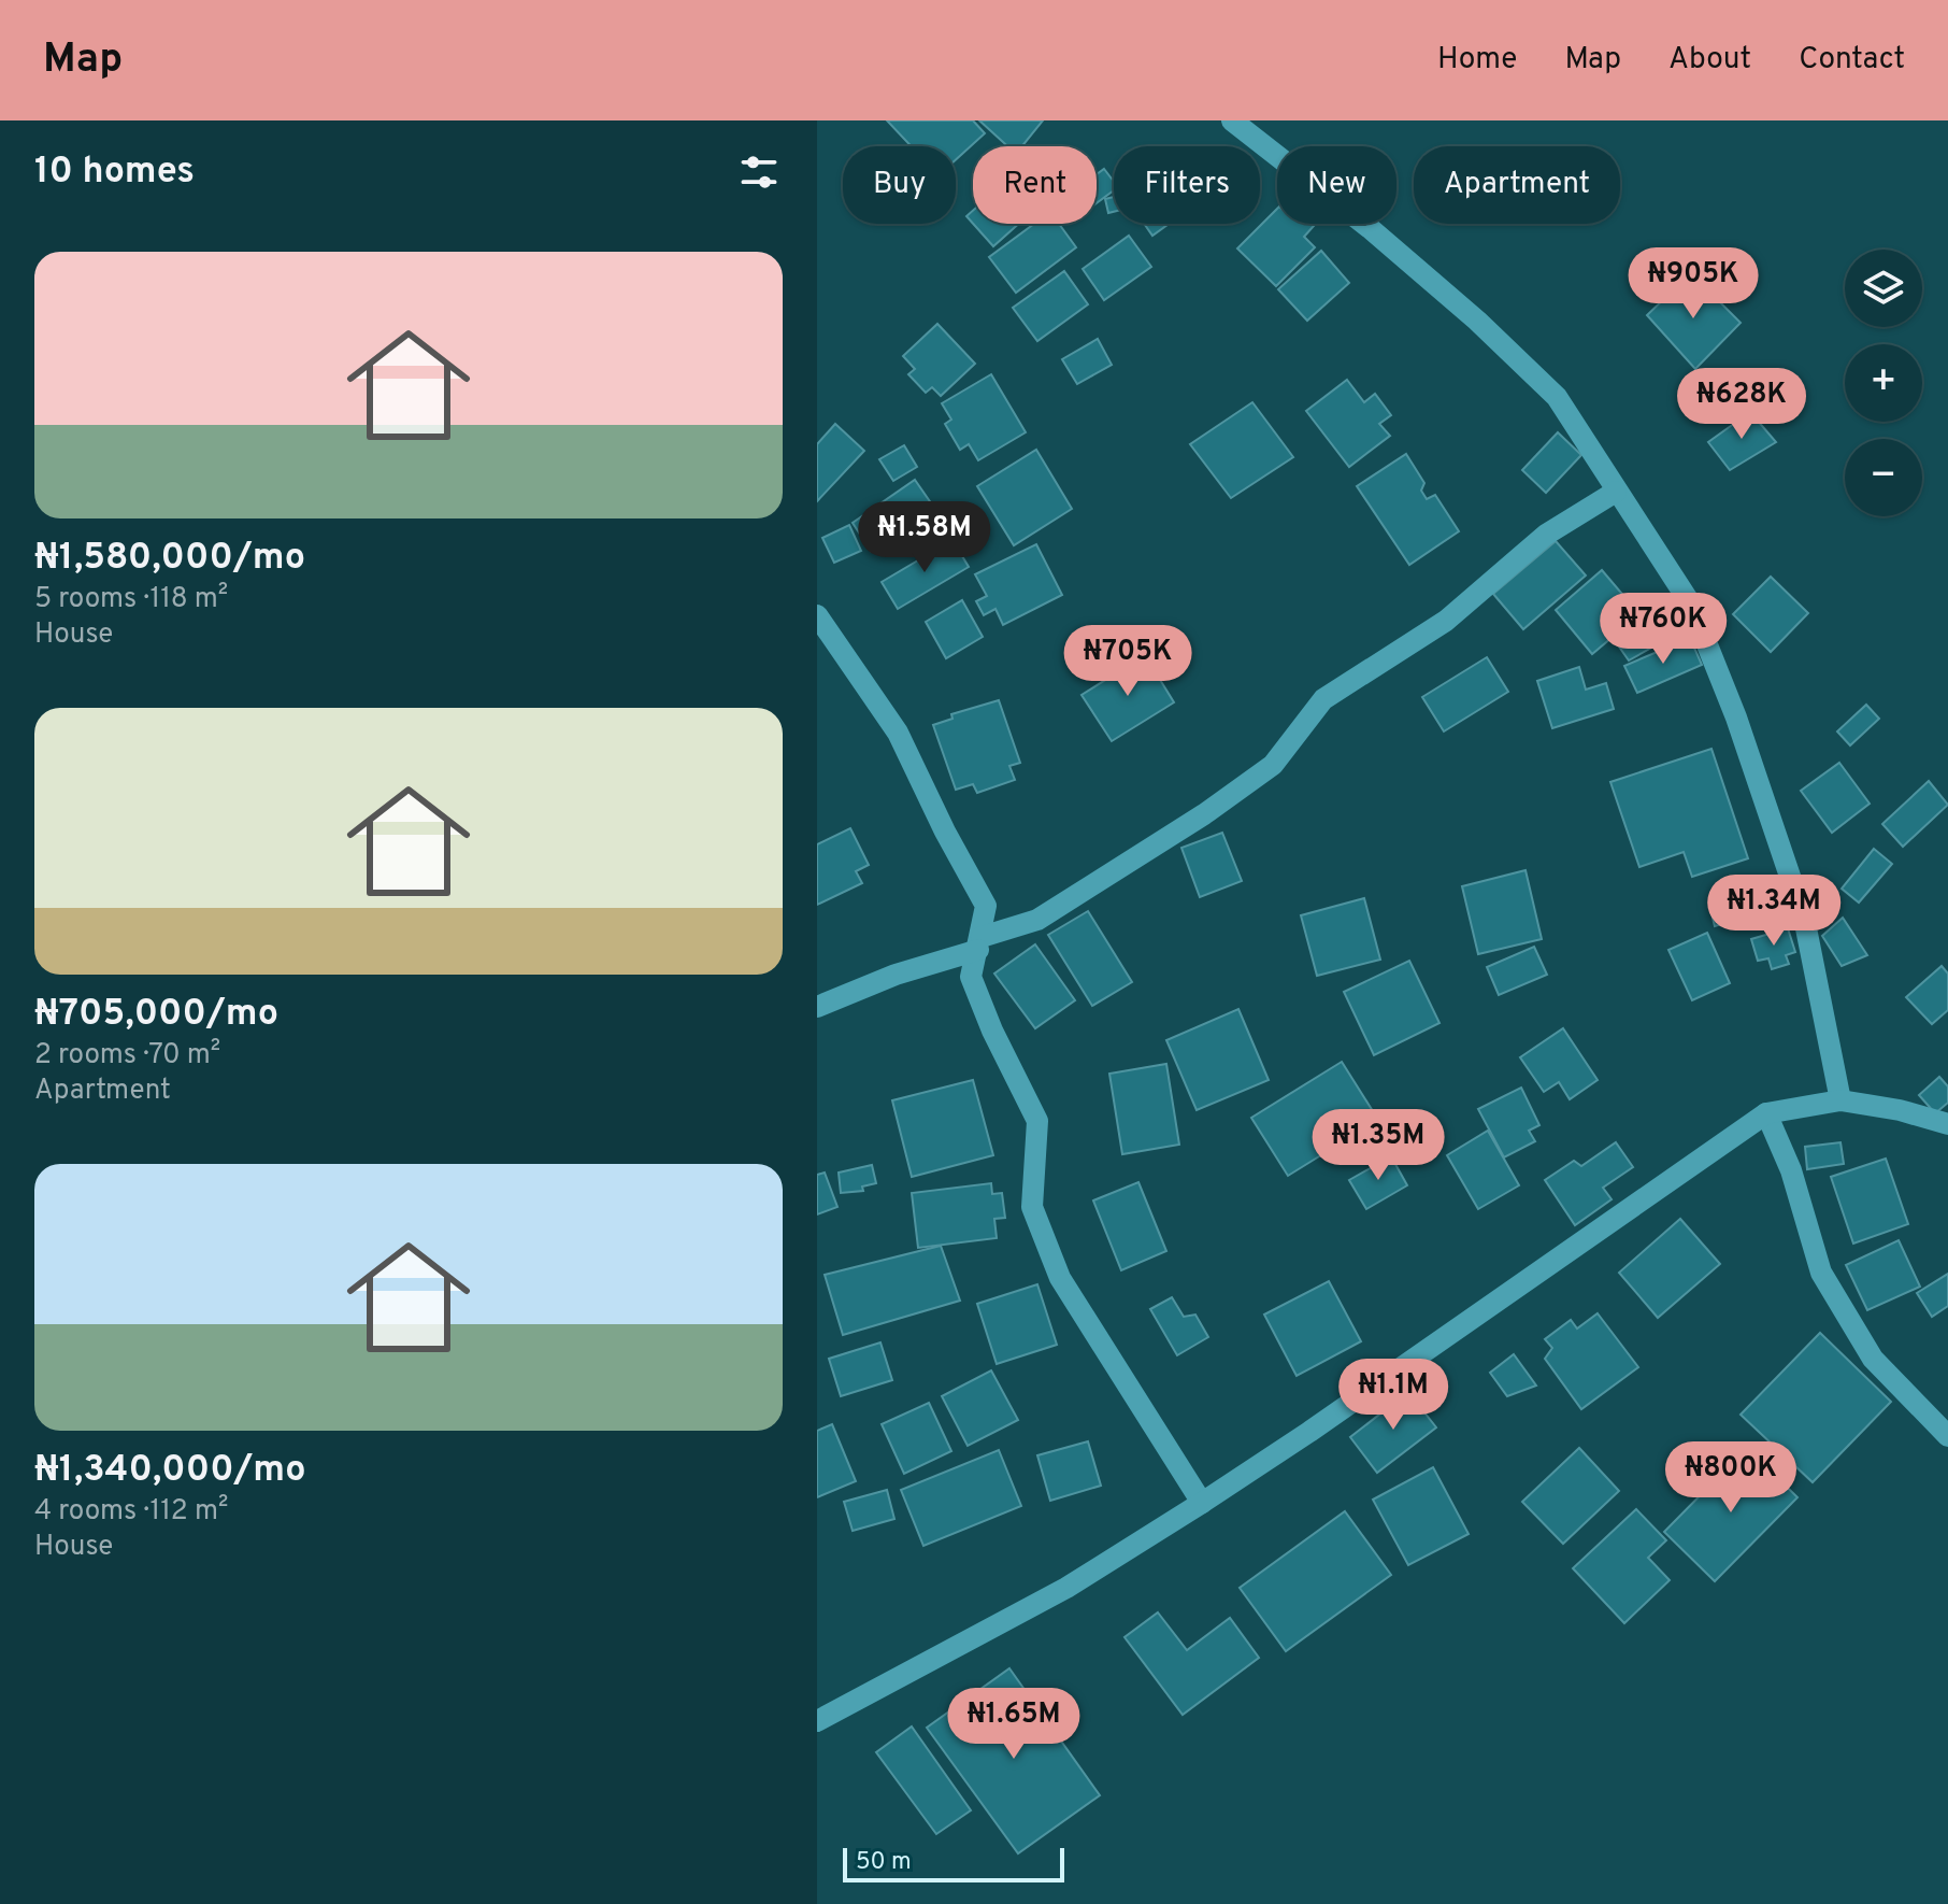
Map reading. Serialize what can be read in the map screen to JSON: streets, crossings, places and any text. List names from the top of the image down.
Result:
{
  "scale_bar": "50 m",
  "page": {
    "header": "Map",
    "nav": [
      "Home",
      "Map",
      "About",
      "Contact"
    ],
    "heading": "10 homes",
    "chip": [
      "Buy",
      "Rent",
      "Filters",
      "New",
      "Apartment"
    ],
    "list": [
      {
        "name": "₦1,580,000/mo",
        "note": "5 rooms · 118 m² · House"
      },
      {
        "name": "₦705,000/mo",
        "note": "2 rooms · 70 m² · Apartment"
      },
      {
        "name": "₦1,340,000/mo",
        "note": "4 rooms · 112 m² · House"
      }
    ],
    "price": [
      "₦905K",
      "₦628K",
      "₦1.58M",
      "₦760K",
      "₦705K",
      "₦1.34M",
      "₦1.35M",
      "₦1.1M",
      "₦800K",
      "₦1.65M"
    ],
    "map_buttons": ["+", "−"],
    "scale": "50 m"
  }
}
